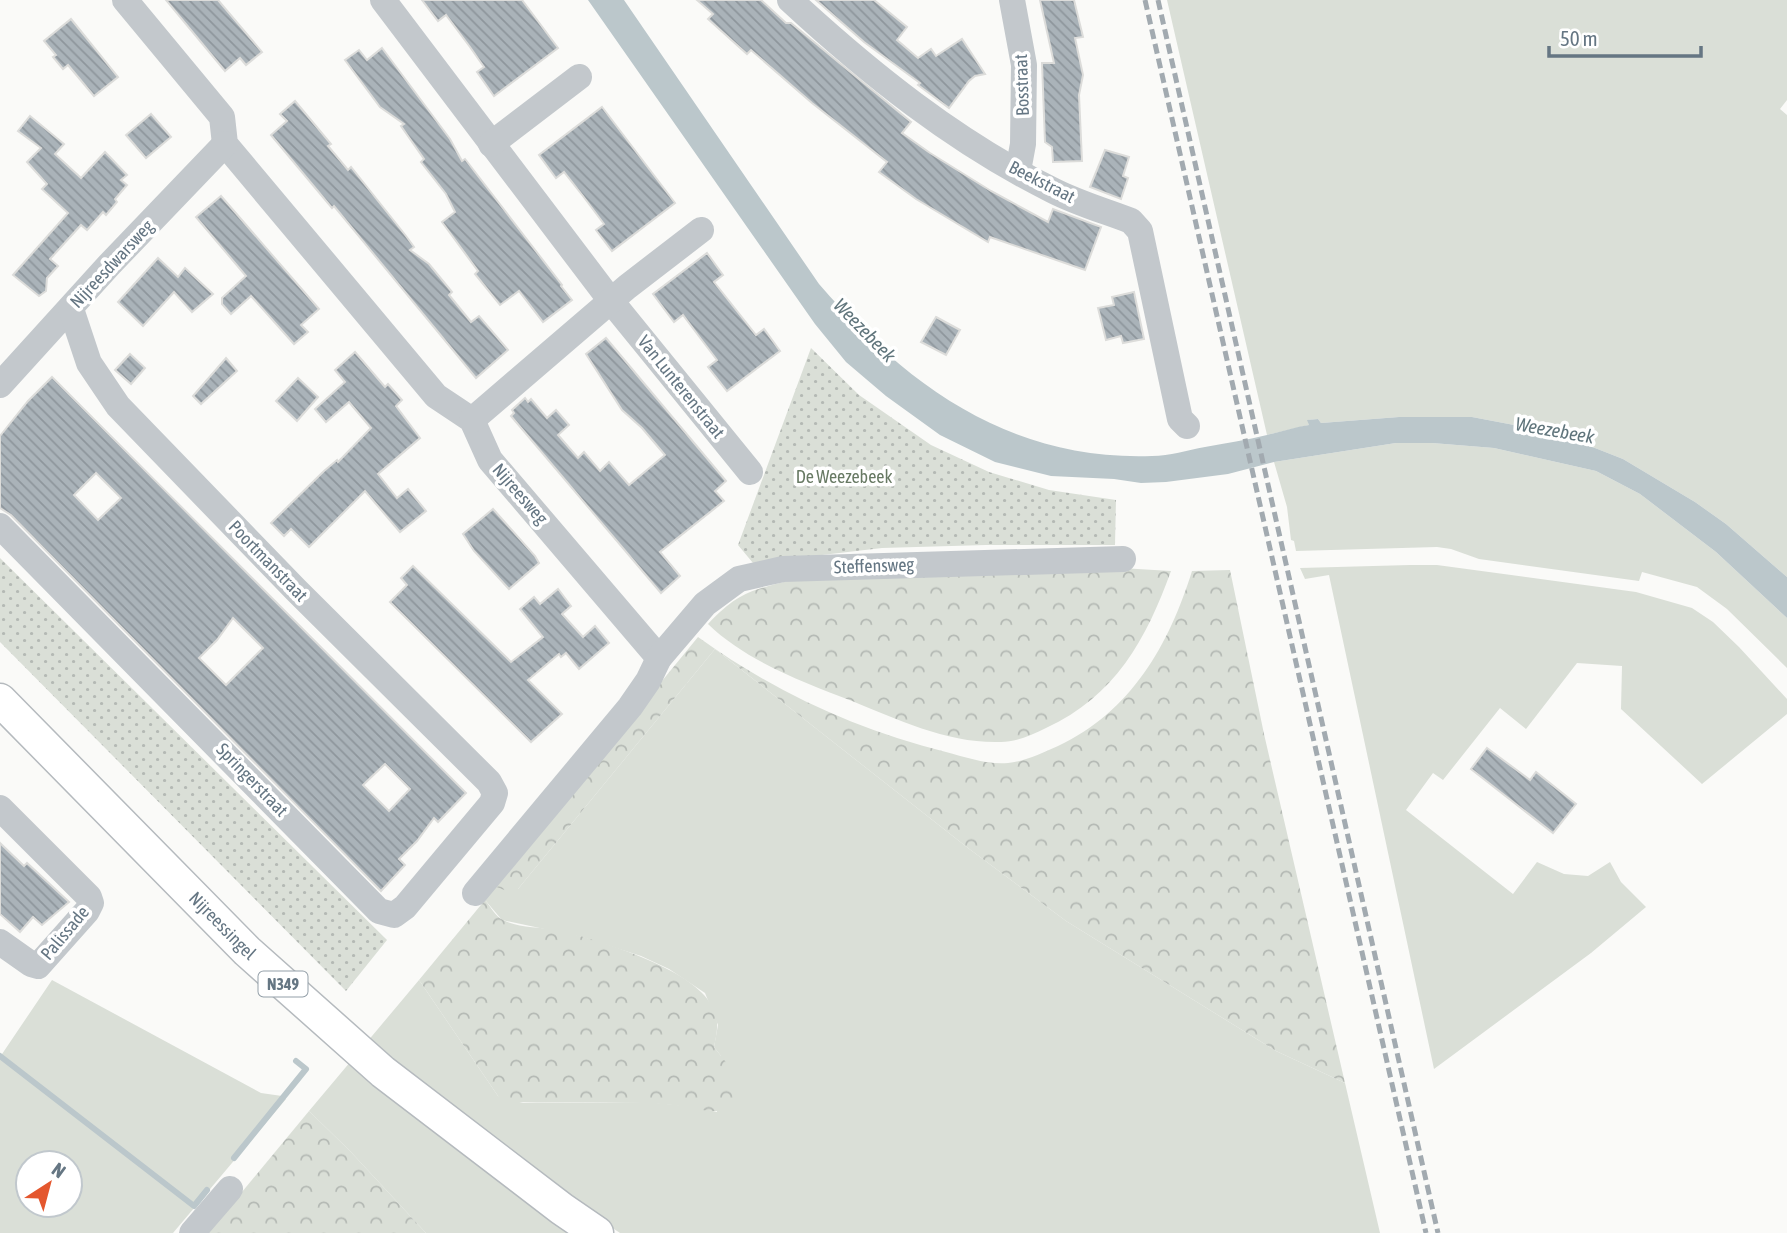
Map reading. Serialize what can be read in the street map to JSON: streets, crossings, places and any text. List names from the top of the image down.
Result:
{
  "streets": {
    "main road": ["Nijreessingel", "N349"],
    "street": [
      "Bosstraat",
      "Beekstraat",
      "Nijreesdwarsweg",
      "Van Lunterenstraat",
      "Nijreesweg",
      "Poortmanstraat",
      "Steffensweg",
      "Springerstraat",
      "Palissade"
    ]
  },
  "crossings": [
    ["Bosstraat", "Beekstraat"],
    ["Nijreesdwarsweg", "Poortmanstraat"],
    ["Nijreesweg", "Steffensweg"],
    ["Poortmanstraat", "Springerstraat"]
  ],
  "water": ["Weezebeek"],
  "parks": ["De Weezebeek"],
  "scale_bar": "50 m",
  "north": "top right"
}
